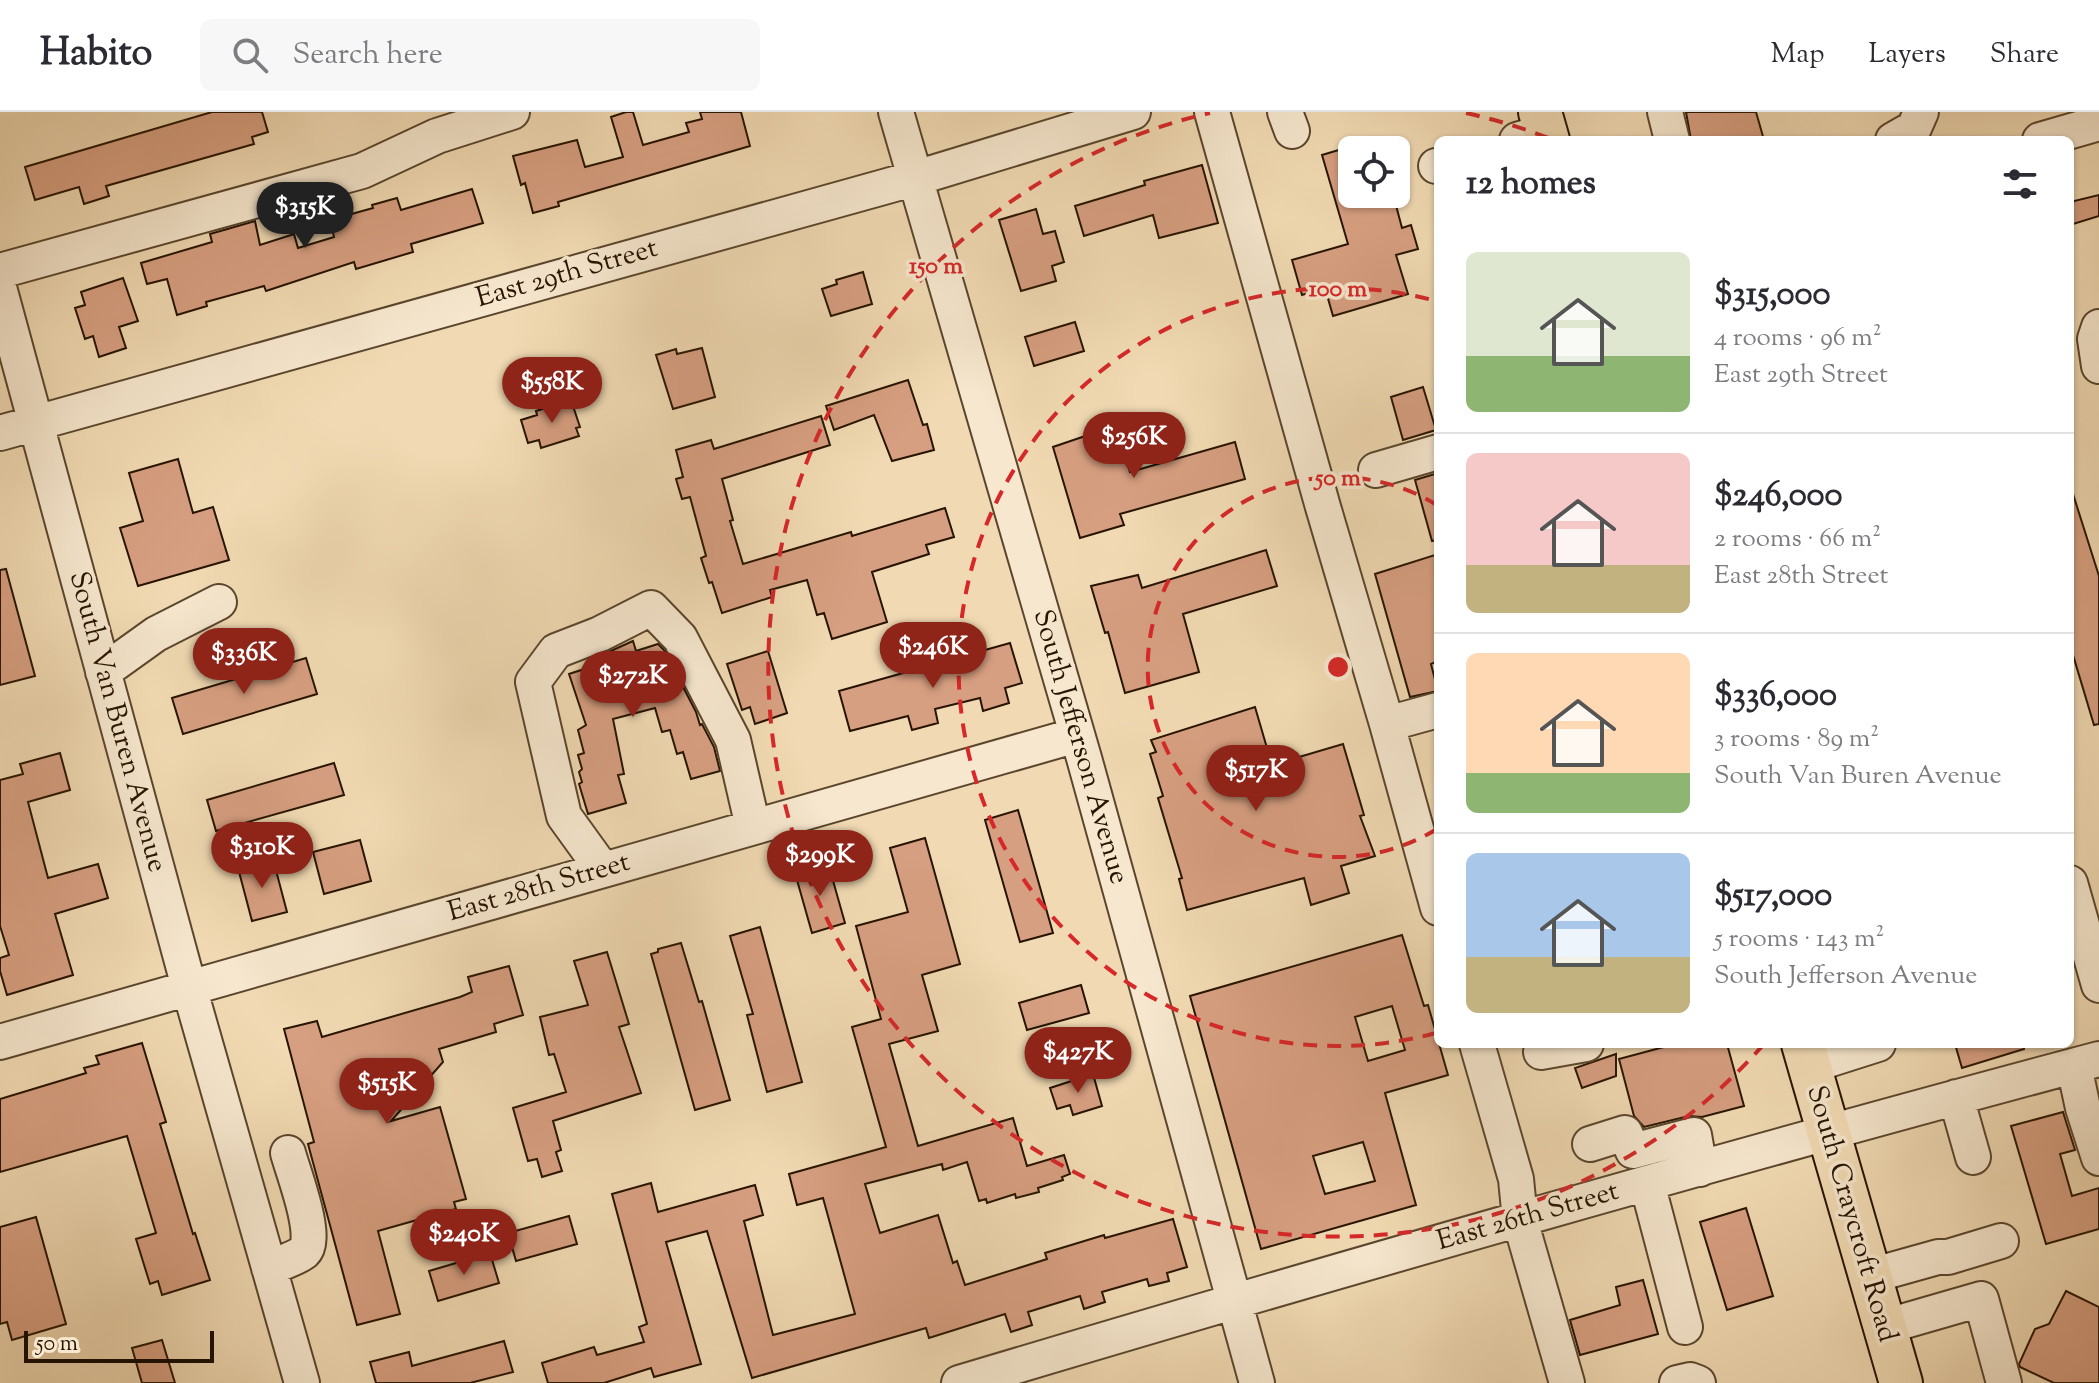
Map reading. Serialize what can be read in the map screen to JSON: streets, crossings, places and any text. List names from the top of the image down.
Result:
{
  "streets": {
    "main road": ["South Craycroft Road"],
    "street": [
      "East 29th Street",
      "South Van Buren Avenue",
      "South Jefferson Avenue",
      "East 28th Street",
      "East 26th Street"
    ]
  },
  "crossings": [
    ["East 29th Street", "South Van Buren Avenue"],
    ["East 29th Street", "South Jefferson Avenue"],
    ["South Van Buren Avenue", "East 28th Street"],
    ["South Jefferson Avenue", "East 28th Street"],
    ["South Jefferson Avenue", "East 26th Street"],
    ["South Craycroft Road", "East 26th Street"]
  ],
  "scale_bar": "50 m",
  "page": {
    "header": "Habito",
    "search": "Search here",
    "nav": ["Map", "Layers", "Share"],
    "heading": "12 homes",
    "price": [
      "$315K",
      "$558K",
      "$256K",
      "$246K",
      "$336K",
      "$272K",
      "$517K",
      "$310K",
      "$299K",
      "$427K",
      "$515K",
      "$240K"
    ],
    "list": [
      {
        "name": "$315,000",
        "note": "4 rooms · 96 m² · East 29th Street"
      },
      {
        "name": "$246,000",
        "note": "2 rooms · 66 m² · East 28th Street"
      },
      {
        "name": "$336,000",
        "note": "3 rooms · 89 m² · South Van Buren Avenue"
      },
      {
        "name": "$517,000",
        "note": "5 rooms · 143 m² · South Jefferson Avenue"
      }
    ],
    "scale": "50 m"
  },
  "rings": ["150 m", "100 m", "50 m"]
}
